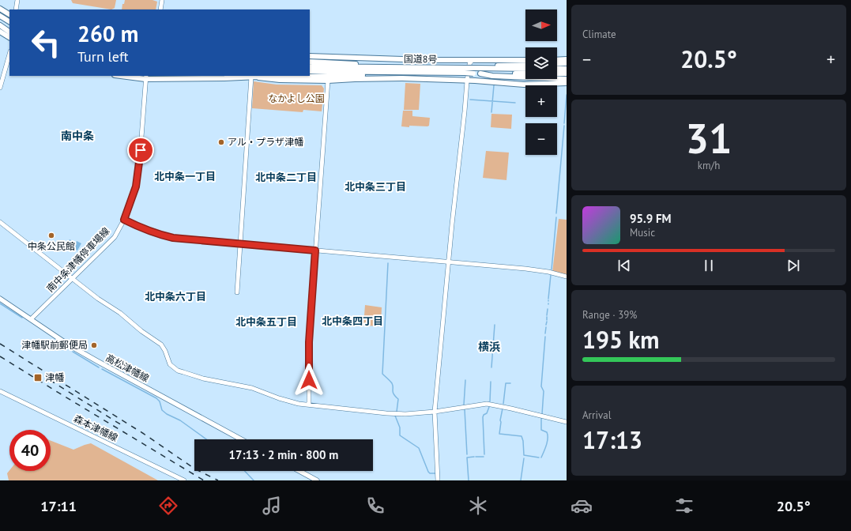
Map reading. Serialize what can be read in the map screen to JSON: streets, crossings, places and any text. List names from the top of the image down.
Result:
{
  "streets": {
    "highway": ["国道8号"],
    "main road": ["高松津幡線"],
    "street": ["南中条津幡停車場線", "森本津幡線"]
  },
  "crossings": [
    ["南中条津幡停車場線", "高松津幡線"]
  ],
  "districts": [
    "南中条",
    "北中条一丁目",
    "北中条二丁目",
    "北中条三丁目",
    "北中条六丁目",
    "北中条四丁目",
    "北中条五丁目",
    "横浜"
  ],
  "parks": ["なかよし公園"],
  "places": {
    "other": ["アル・プラザ津幡", "中条公民館", "津幡駅前郵便局"],
    "transit": ["津幡"]
  },
  "north": "right",
  "page": {
    "tile": [
      "Climate",
      ["31", "km/h"],
      ["Range · 39%", "195 km"],
      ["Arrival", "17:13"]
    ],
    "map_buttons": ["+", "−"],
    "turn": ["260 m", "Turn left"],
    "heat": ["−", "20.5°", "+"],
    "song": ["95.9 FM", "Music"],
    "limit": "40",
    "trip": "17:13 · 2 min · 800 m",
    "tabs": ["17:11", "20.5°"]
  }
}
